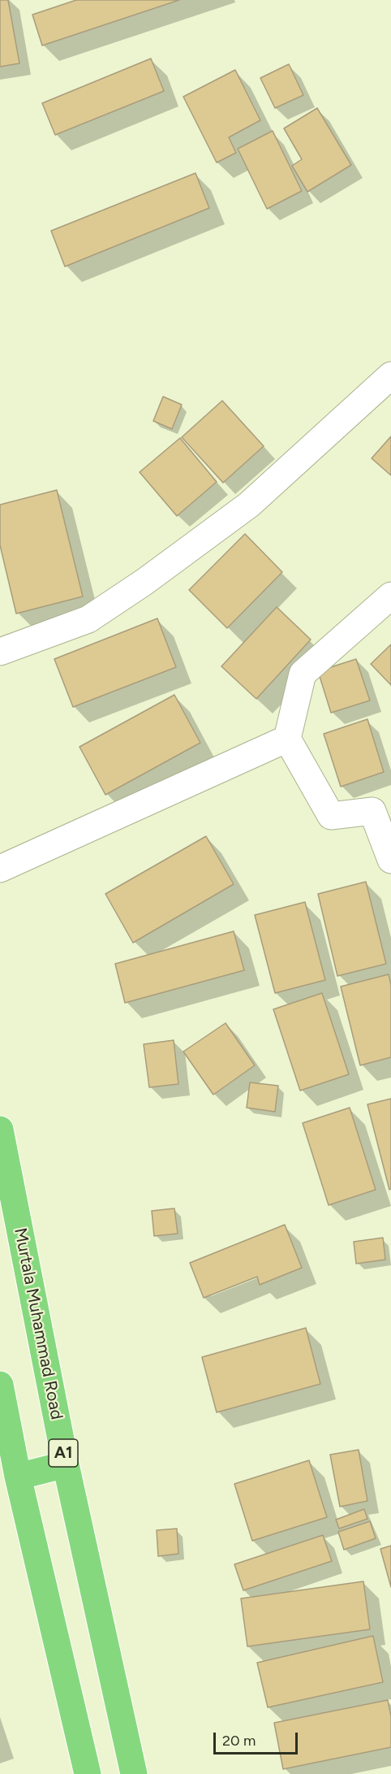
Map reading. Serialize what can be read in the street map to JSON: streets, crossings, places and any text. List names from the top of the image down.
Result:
{
  "streets": {
    "highway": ["Murtala Muhammad Road", "A1"]
  },
  "scale_bar": "20 m"
}
